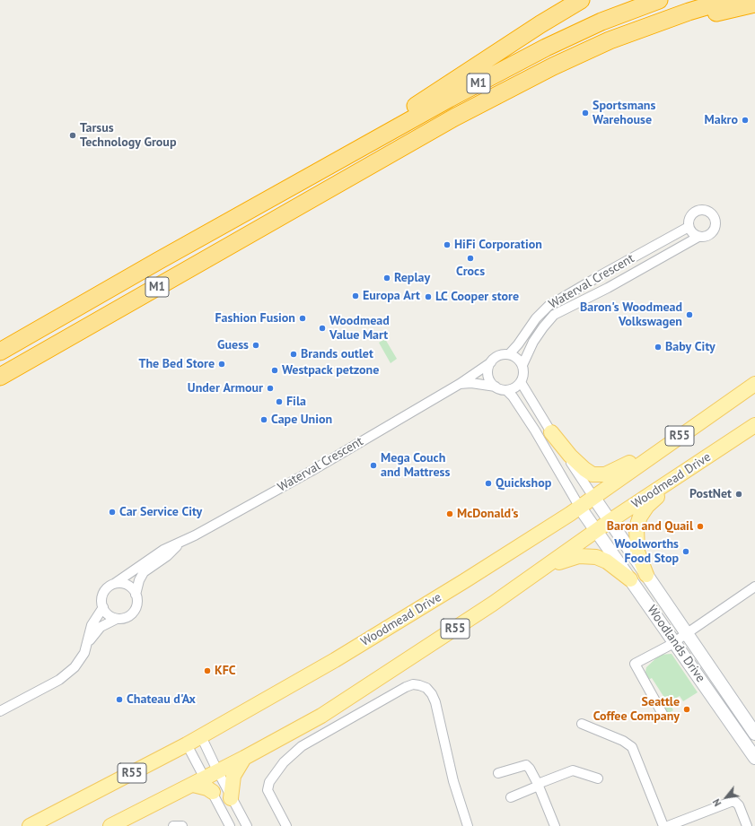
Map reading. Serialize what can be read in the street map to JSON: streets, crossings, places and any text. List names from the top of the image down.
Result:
{
  "streets": {
    "highway": ["M1"],
    "main road": ["R55", "Woodmead Drive", "Woodlands Drive"],
    "street": ["Waterval Crescent"]
  },
  "crossings": [
    ["Woodmead Drive", "Woodlands Drive"]
  ],
  "places": [
    "Sportsmans Warehouse",
    "Makro",
    "Tarsus Technology Group",
    "HiFi Corporation",
    "Crocs",
    "Replay",
    "Europa Art",
    "LC Cooper store",
    "Baron's Woodmead Volkswagen",
    "Fashion Fusion",
    "Woodmead Value Mart",
    "Guess",
    "Baby City",
    "Brands outlet",
    "The Bed Store",
    "Westpack petzone",
    "Under Armour",
    "Fila",
    "Cape Union",
    "Mega Couch and Mattress",
    "Quickshop",
    "PostNet",
    "Car Service City",
    "McDonald's",
    "Baron and Quail",
    "Woolworths Food Stop",
    "KFC",
    "Chateau d'Ax",
    "Seattle Coffee Company"
  ],
  "north": "bottom left"
}
